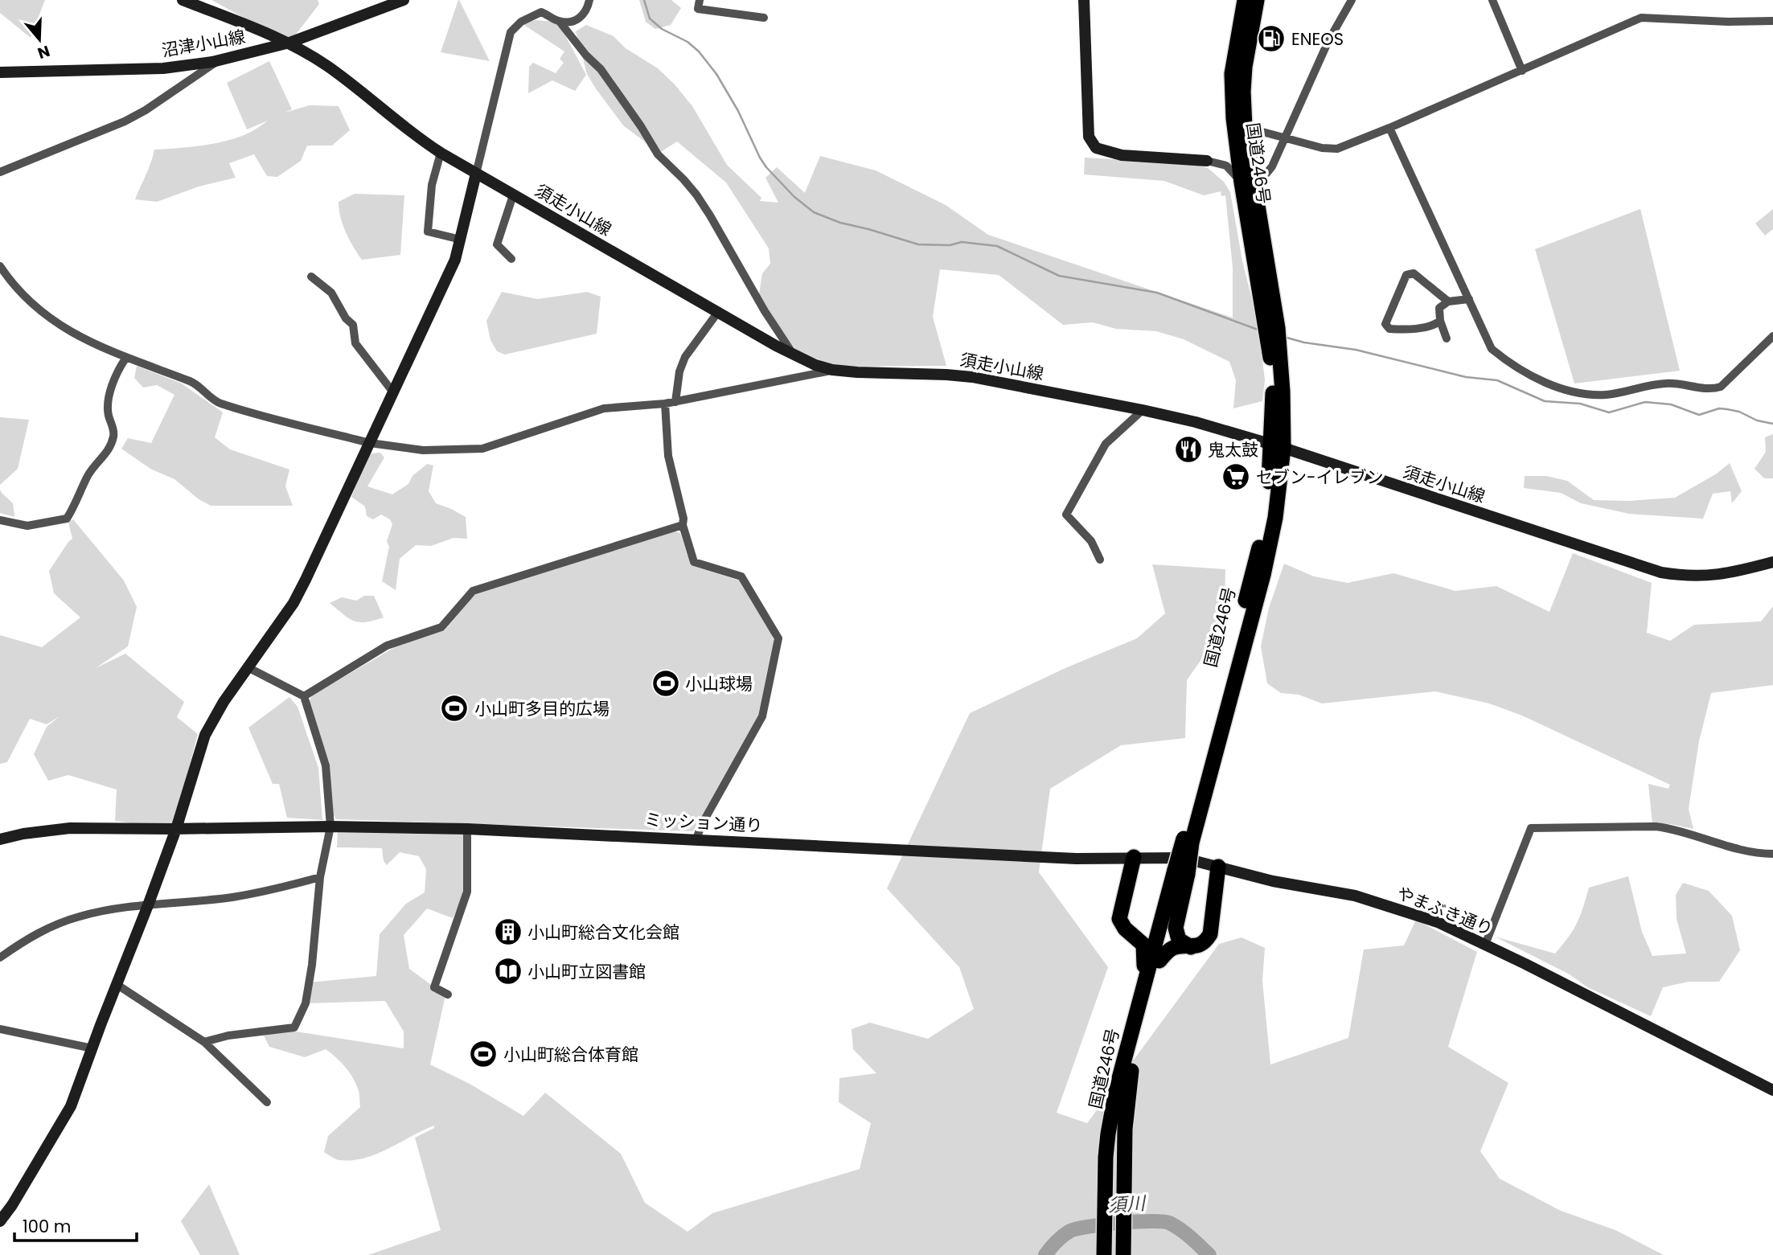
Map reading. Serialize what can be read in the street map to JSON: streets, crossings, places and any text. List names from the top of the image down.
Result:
{
  "streets": {
    "highway": ["国道246号"],
    "street": [
      "沼津小山線",
      "須走小山線",
      "ミッション通り",
      "やまぶき通り"
    ]
  },
  "crossings": [
    ["沼津小山線", "須走小山線"],
    ["国道246号", "須走小山線"],
    ["ミッション通り", "やまぶき通り"]
  ],
  "water": ["須川"],
  "places": {
    "fuel station": ["ENEOS"],
    "restaurant": ["鬼太鼓"],
    "supermarket": ["セブン-イレブン"],
    "sports": ["小山球場", "小山町多目的広場", "小山町総合体育館"],
    "building": ["小山町総合文化会館"],
    "library": ["小山町立図書館"]
  },
  "scale_bar": "100 m",
  "north": "bottom"
}
